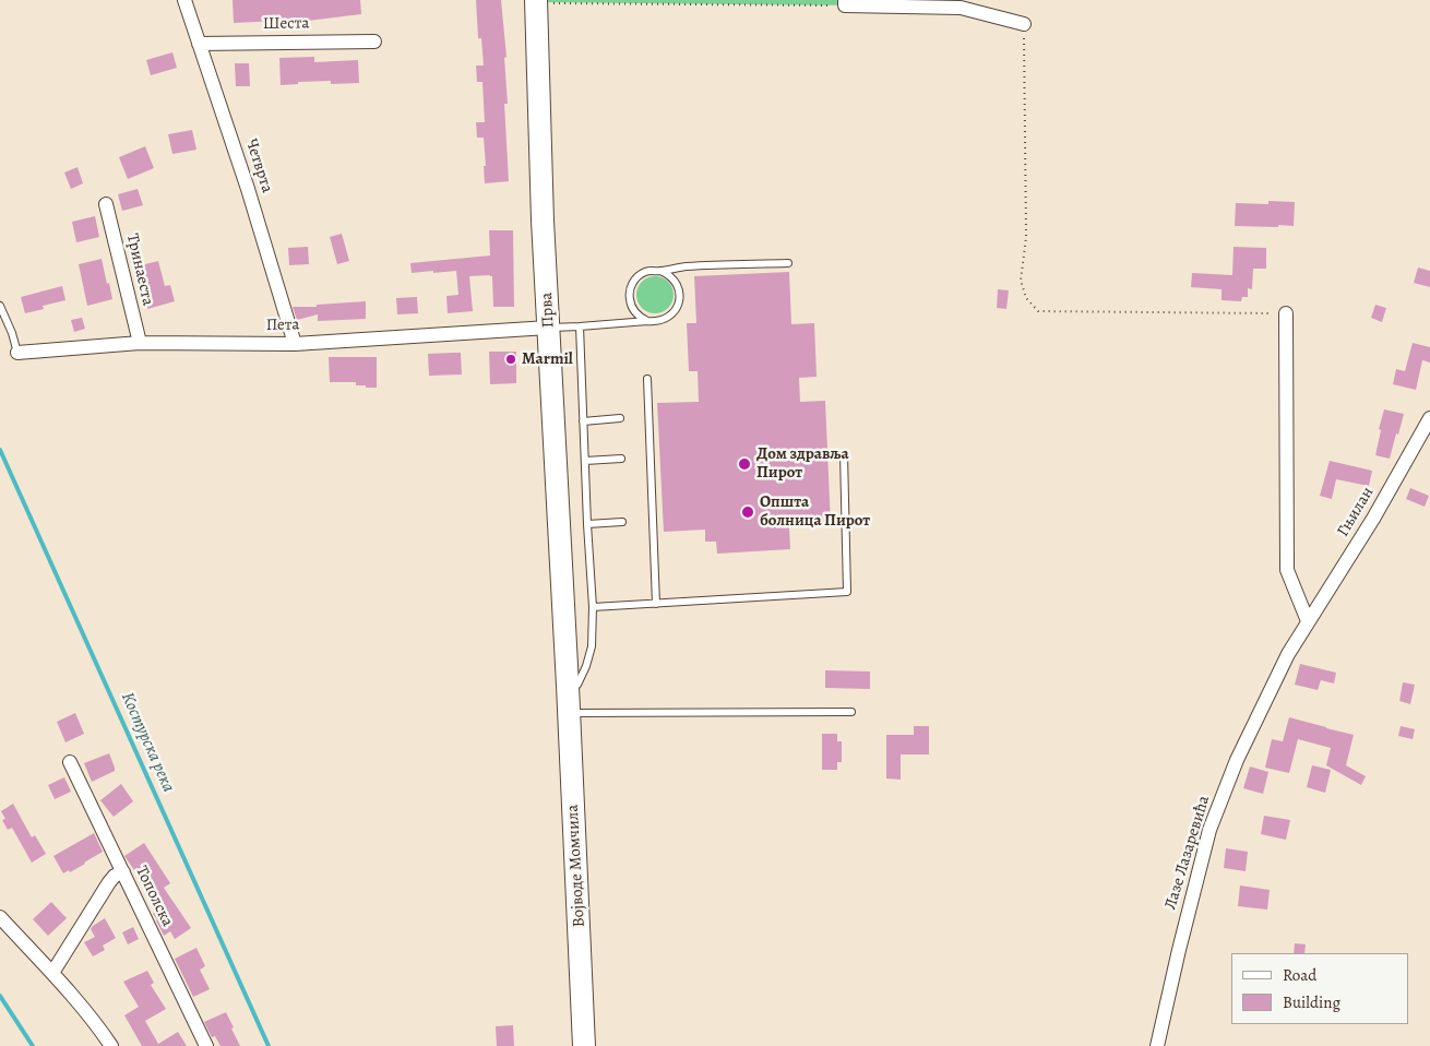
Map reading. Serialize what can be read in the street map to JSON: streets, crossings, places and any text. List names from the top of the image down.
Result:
{
  "streets": {
    "main road": ["Прва", "Војводе Момчила"],
    "street": [
      "Шеста",
      "Четврта",
      "Тринаеста",
      "Пета",
      "Гњилан",
      "Лазе Лазаревића",
      "Тополска"
    ]
  },
  "crossings": [
    ["Шеста", "Четврта"],
    ["Четврта", "Пета"],
    ["Тринаеста", "Пета"],
    ["Прва", "Пета"],
    ["Прва", "Војводе Момчила"],
    ["Гњилан", "Лазе Лазаревића"]
  ],
  "water": ["Костурска река"],
  "places": ["Marmil", "Дом здравља Пирот", "Општа болница Пирот"],
  "legend": ["Road", "Building"]
}
